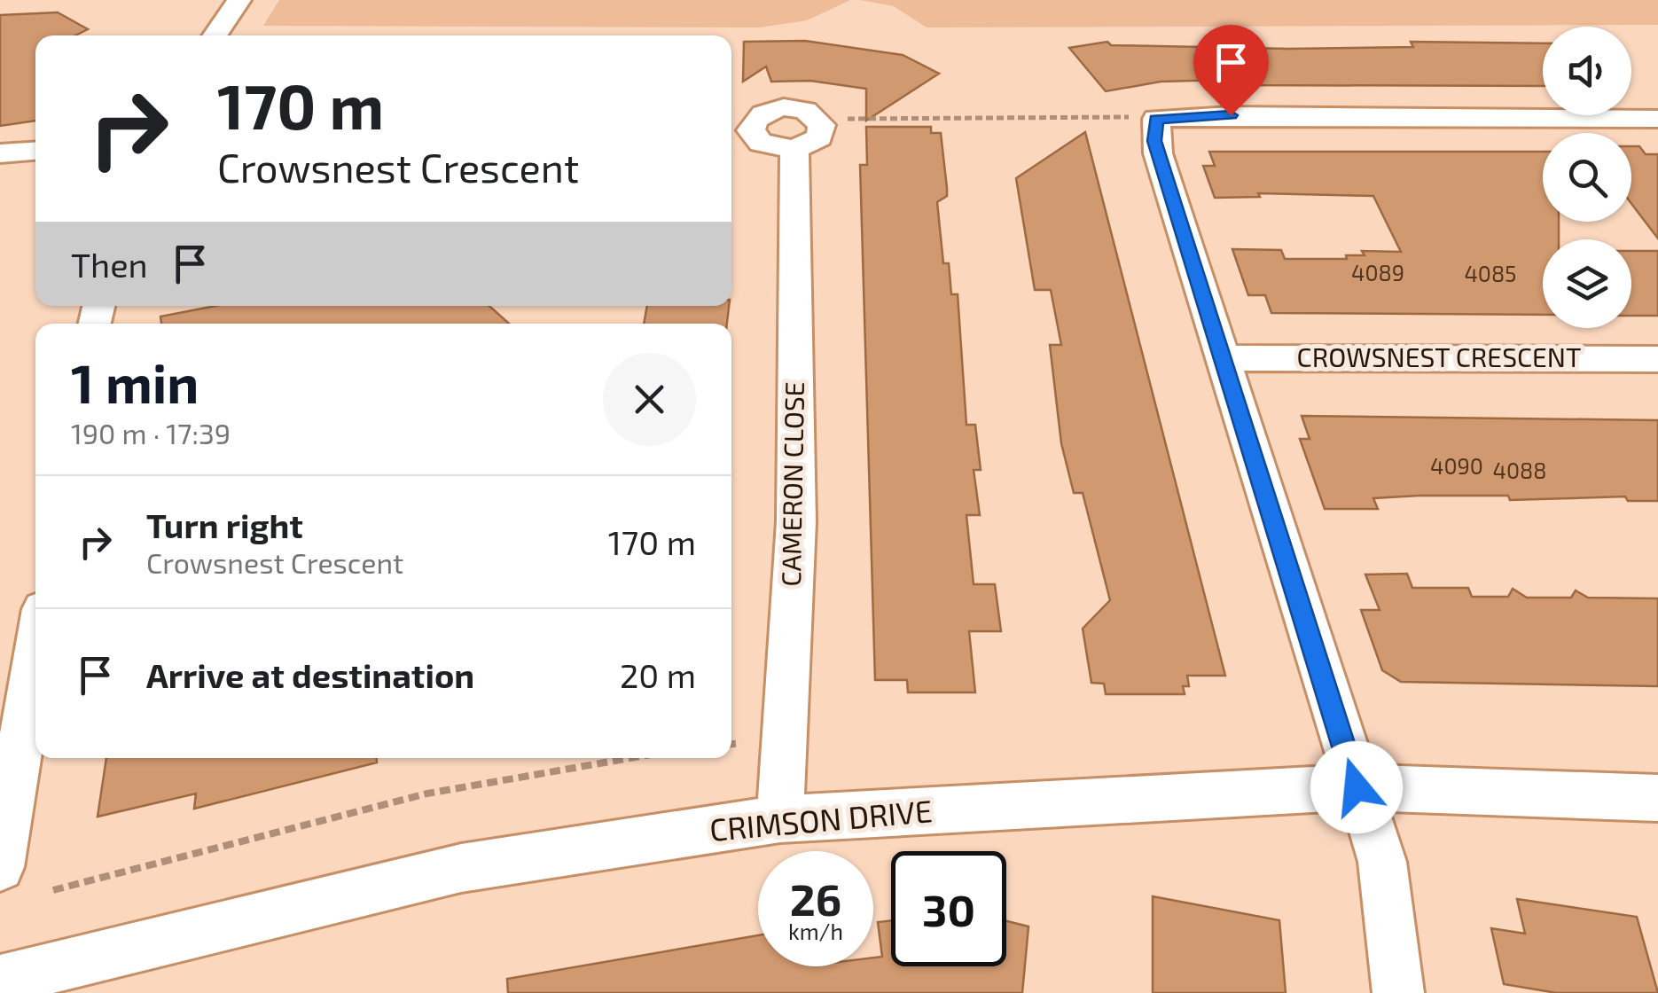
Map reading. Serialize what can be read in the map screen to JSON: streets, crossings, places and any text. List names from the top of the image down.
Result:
{
  "streets": {
    "street": ["CROWSNEST CRESCENT", "CAMERON CLOSE", "CRIMSON DRIVE"]
  },
  "crossings": [
    ["CAMERON CLOSE", "CRIMSON DRIVE"]
  ],
  "house_numbers": [
    "4089",
    "4085",
    "4090",
    "4088"
  ],
  "page": {
    "turn": ["170 m", "Crowsnest Crescent"],
    "then": "Then",
    "heading": ["1 min", "190 m · 17:39"],
    "list": [
      {
        "name": "Turn right",
        "note": "Crowsnest Crescent",
        "value": "170 m"
      },
      {
        "name": "Arrive at destination",
        "value": "20 m"
      }
    ],
    "speed": "26 km/h",
    "limit": "30"
  }
}
